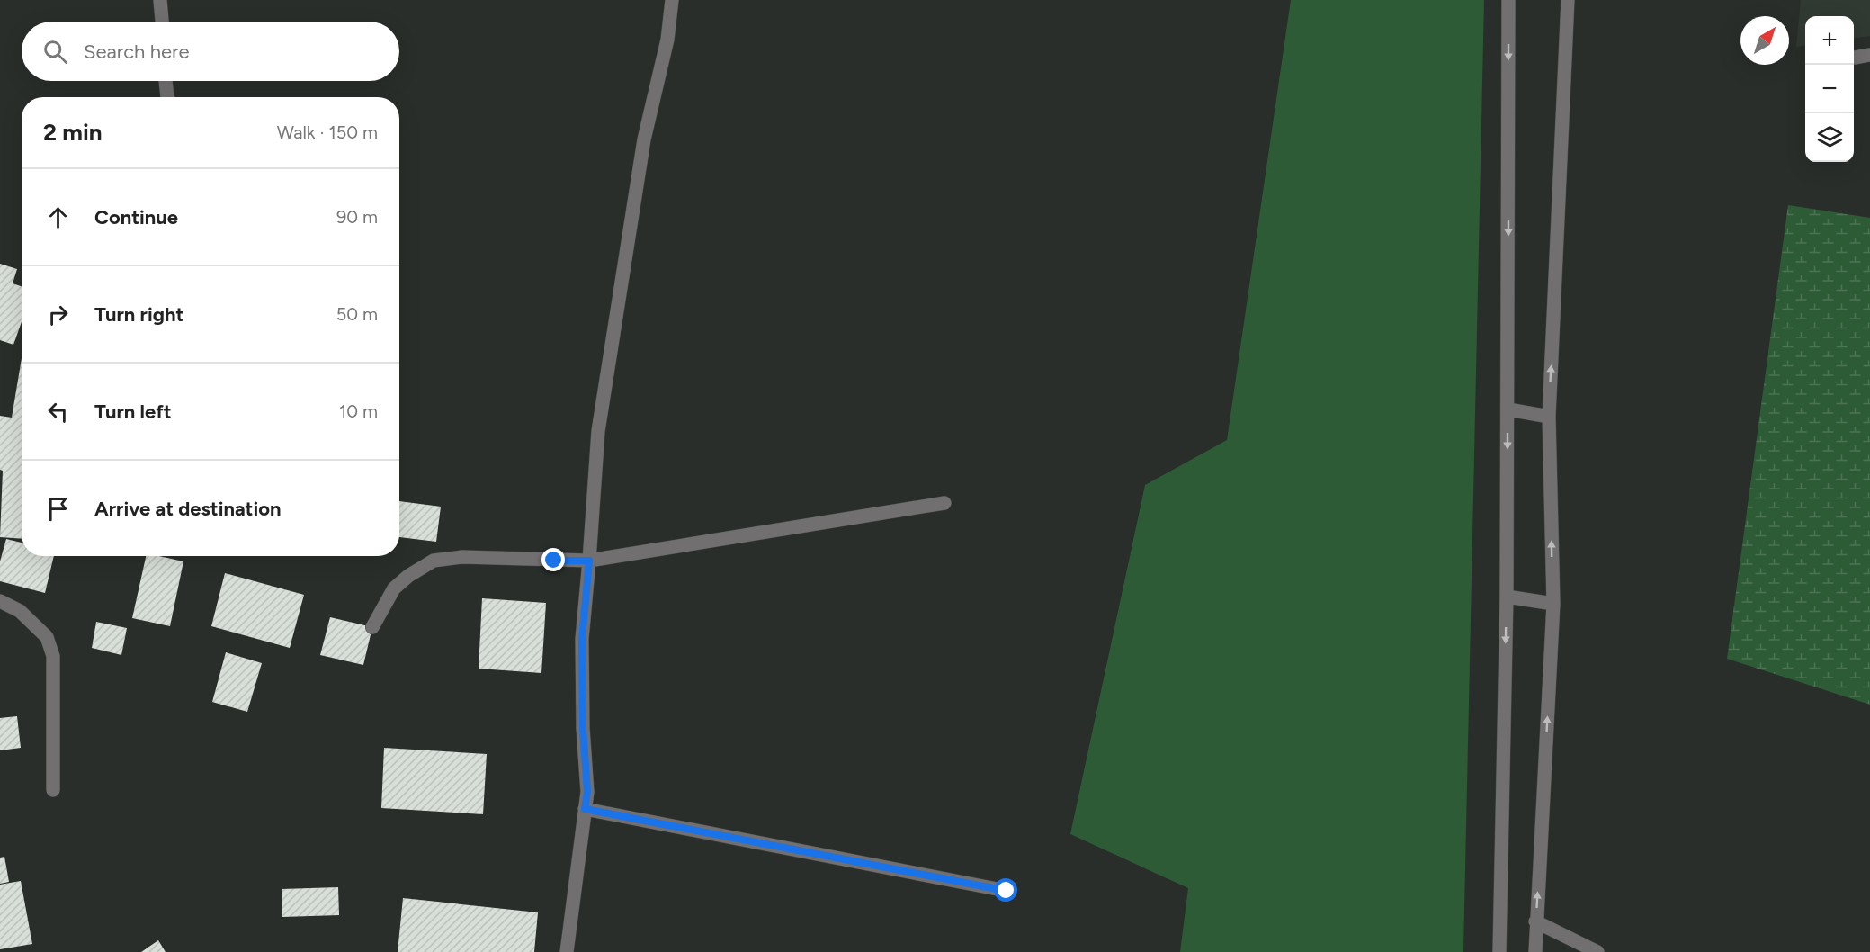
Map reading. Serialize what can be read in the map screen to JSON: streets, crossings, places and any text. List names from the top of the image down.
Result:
{
  "north": "top right",
  "page": {
    "map_buttons": ["+", "−"],
    "search": "Search here",
    "heading": ["2 min", "Walk · 150 m"],
    "list": [
      ["Continue", "90 m"],
      ["Turn right", "50 m"],
      ["Turn left", "10 m"],
      "Arrive at destination"
    ]
  }
}
